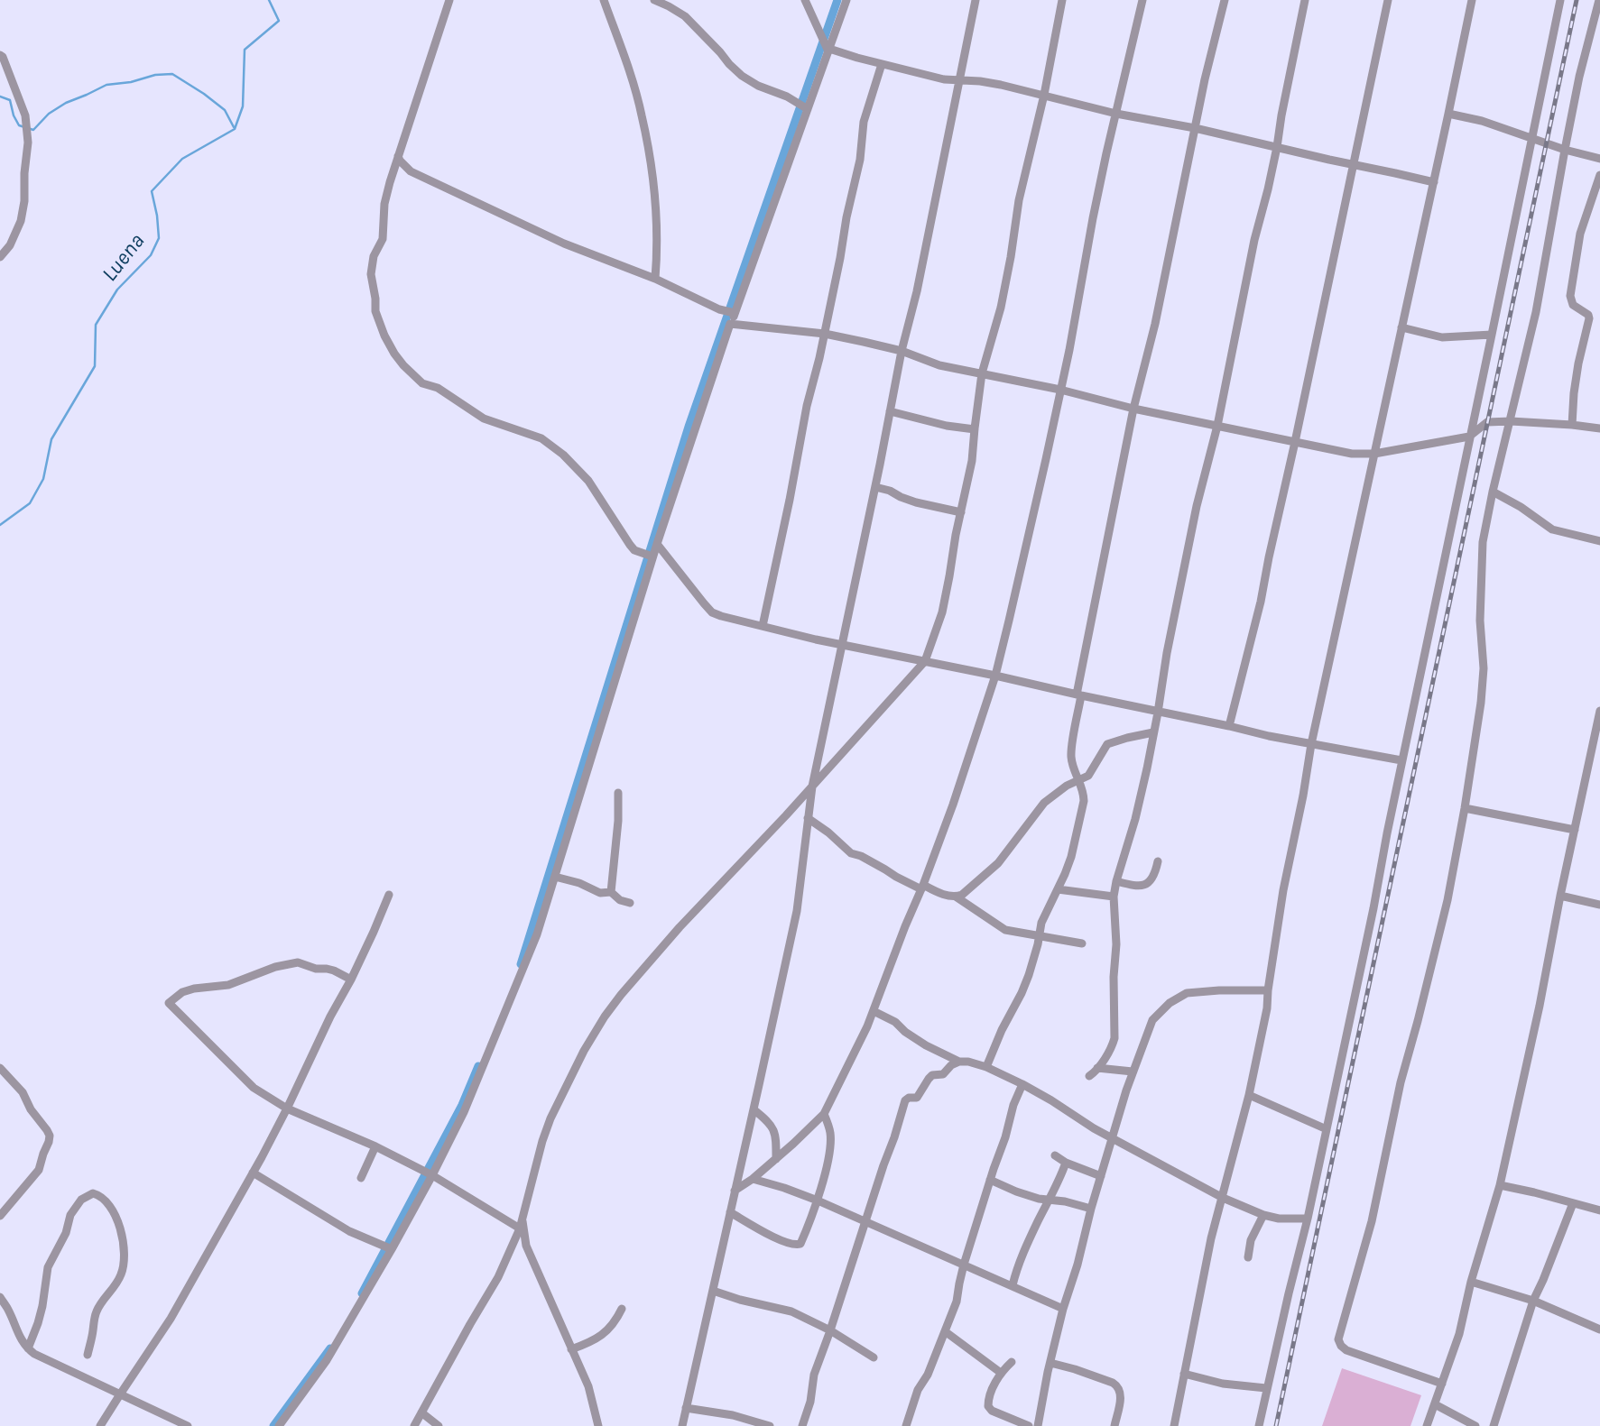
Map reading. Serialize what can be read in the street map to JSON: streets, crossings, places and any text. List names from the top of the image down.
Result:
{
  "water": ["Luena"]
}
